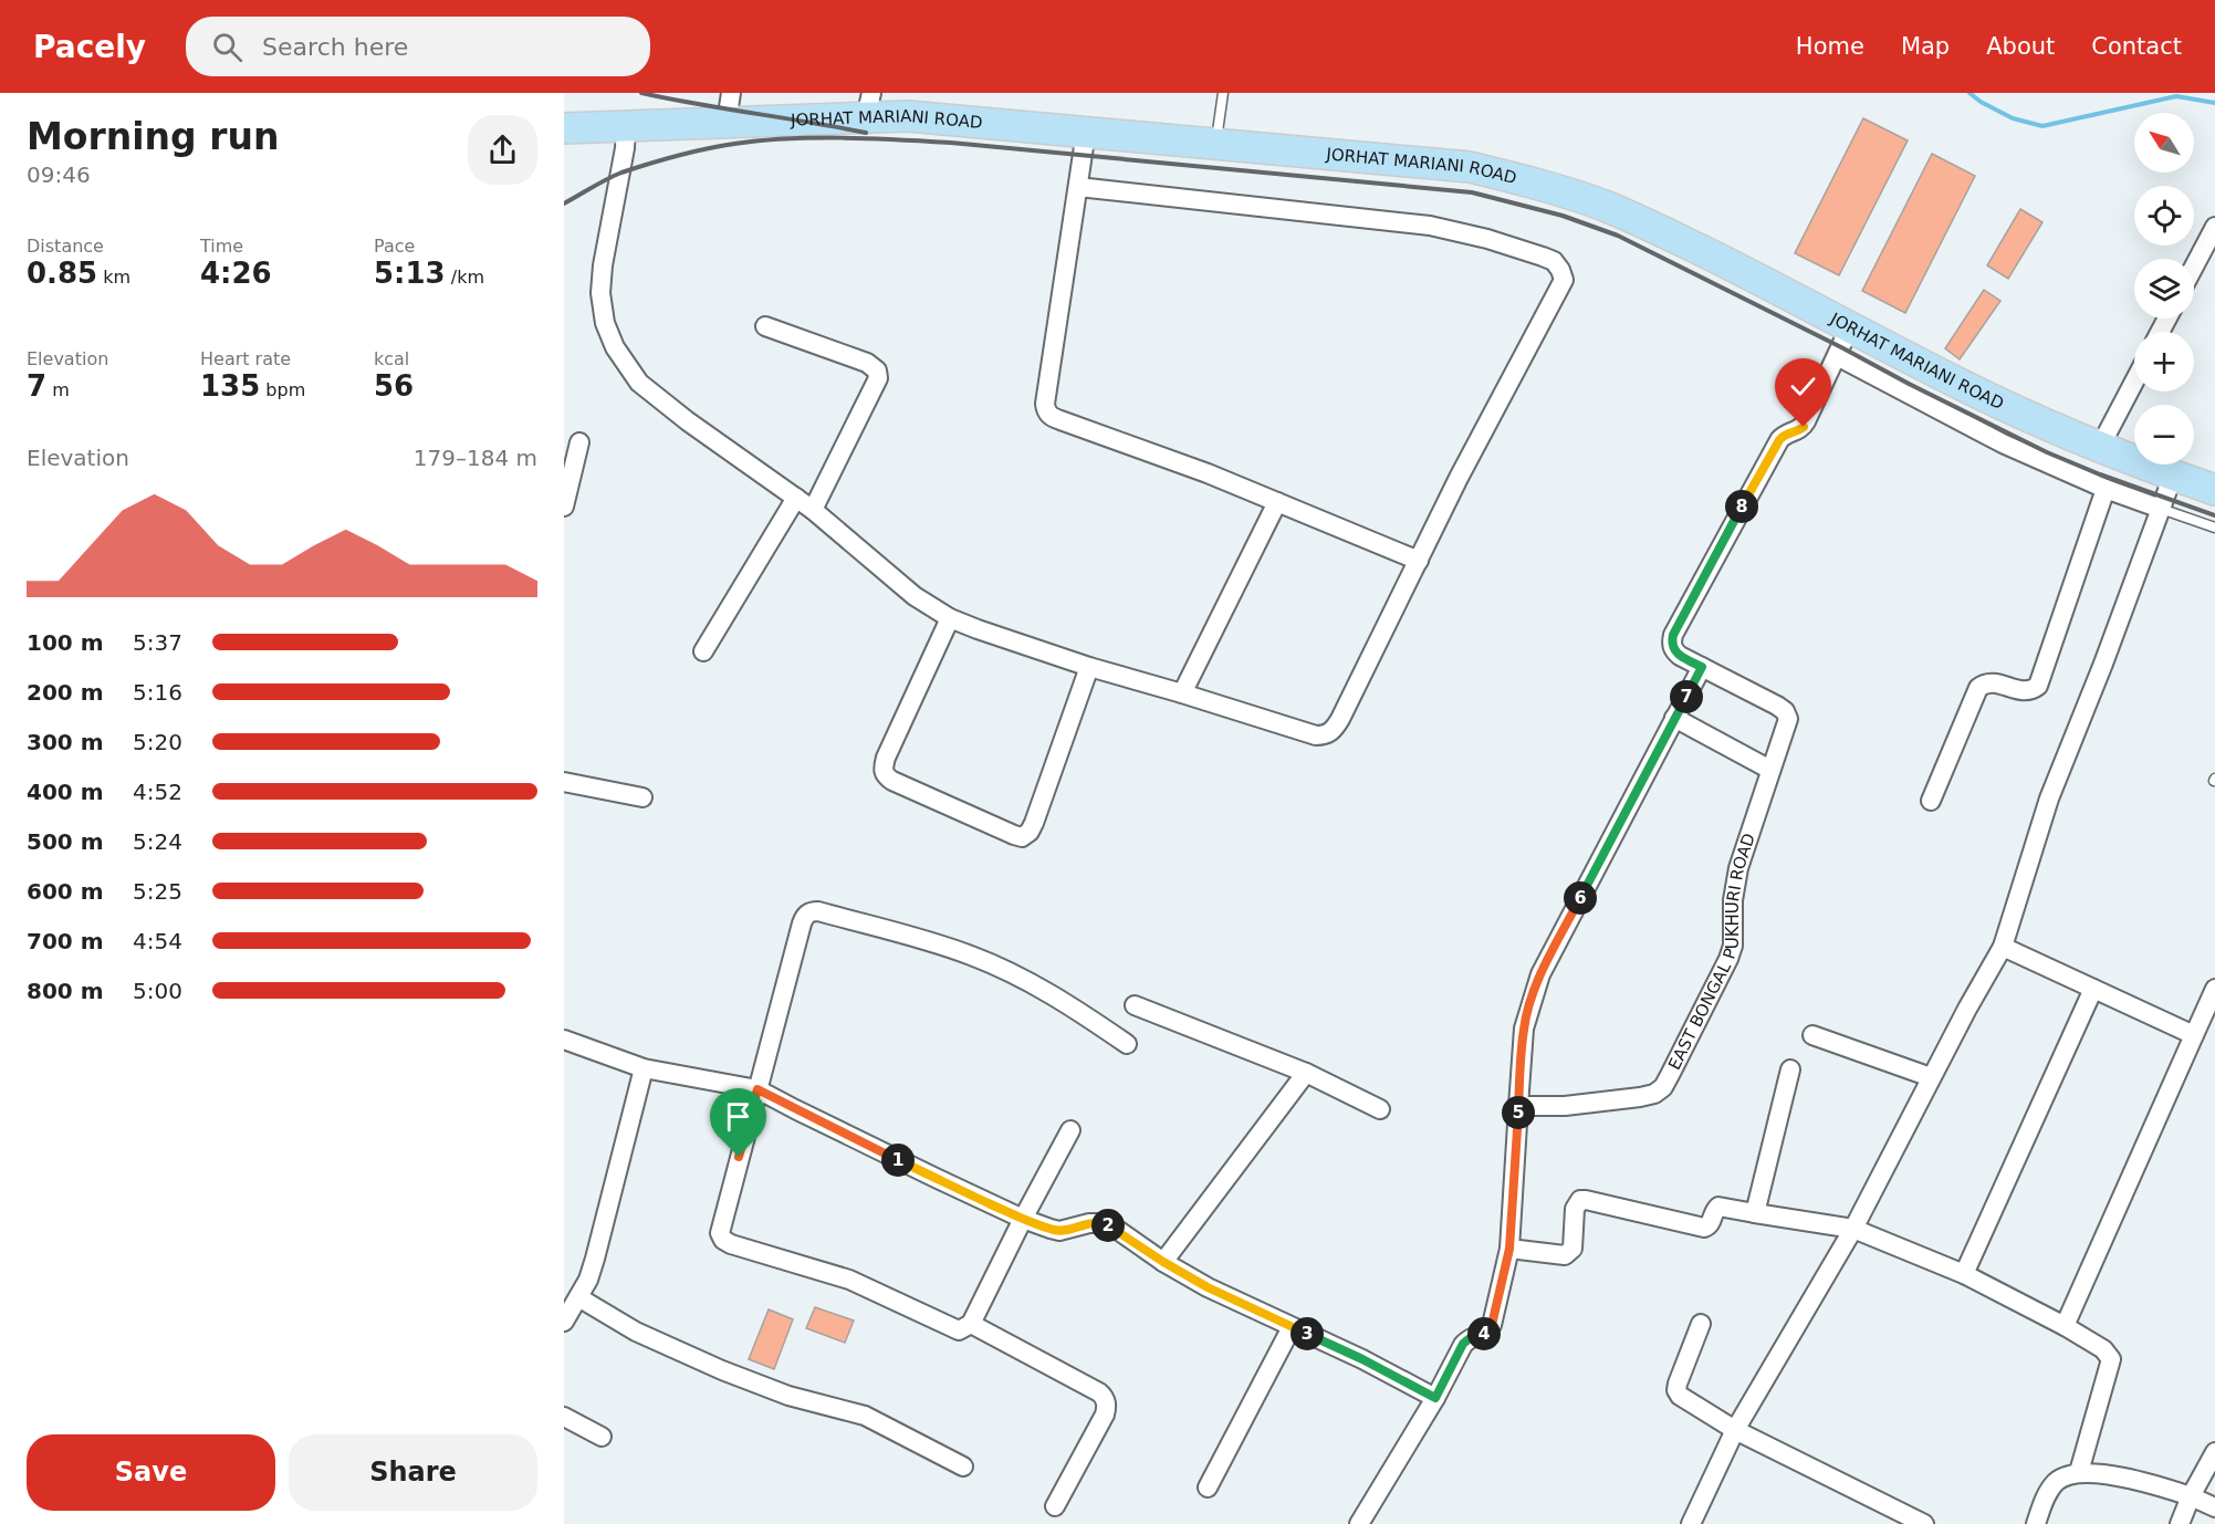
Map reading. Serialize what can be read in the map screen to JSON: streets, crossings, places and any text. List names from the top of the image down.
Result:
{
  "streets": {
    "highway": ["JORHAT MARIANI ROAD"],
    "street": ["EAST BONGAL PUKHURI ROAD"]
  },
  "crossings": [
    ["JORHAT MARIANI ROAD", "EAST BONGAL PUKHURI ROAD"]
  ],
  "north": "top left",
  "page": {
    "header": "Pacely",
    "search": "Search here",
    "nav": [
      "Home",
      "Map",
      "About",
      "Contact"
    ],
    "heading": ["Morning run", "09:46"],
    "map_buttons": ["+", "−"],
    "stats": [
      ["Distance", "0.85 km"],
      ["Time", "4:26"],
      ["Pace", "5:13 /km"],
      ["Elevation", "7 m"],
      ["Heart rate", "135 bpm"],
      ["kcal", "56"]
    ],
    "chart": ["Elevation", "179–184 m"],
    "pins": [
      "8",
      "7",
      "6",
      "5",
      "1",
      "2",
      "3",
      "4"
    ],
    "list": [
      {
        "name": "100 m",
        "note": "5:37"
      },
      {
        "name": "200 m",
        "note": "5:16"
      },
      {
        "name": "300 m",
        "note": "5:20"
      },
      {
        "name": "400 m",
        "note": "4:52"
      },
      {
        "name": "500 m",
        "note": "5:24"
      },
      {
        "name": "600 m",
        "note": "5:25"
      },
      {
        "name": "700 m",
        "note": "4:54"
      },
      {
        "name": "800 m",
        "note": "5:00"
      }
    ],
    "buttons": ["Save", "Share"]
  }
}
